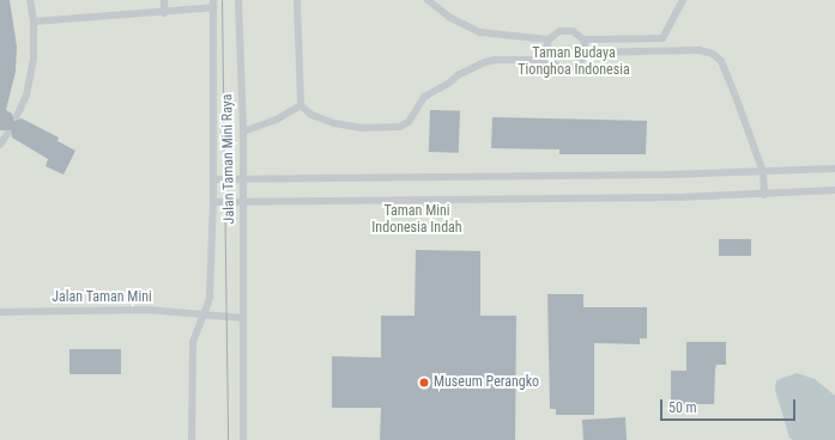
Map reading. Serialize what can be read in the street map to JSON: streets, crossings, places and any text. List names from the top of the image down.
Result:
{
  "streets": {
    "lane": ["Jalan Taman Mini Raya", "Jalan Taman Mini"]
  },
  "crossings": [
    ["Jalan Taman Mini Raya", "Jalan Taman Mini"]
  ],
  "parks": ["Taman Budaya Tionghoa Indonesia", "Taman Mini Indonesia Indah"],
  "places": ["Museum Perangko"],
  "scale_bar": "50 m"
}
